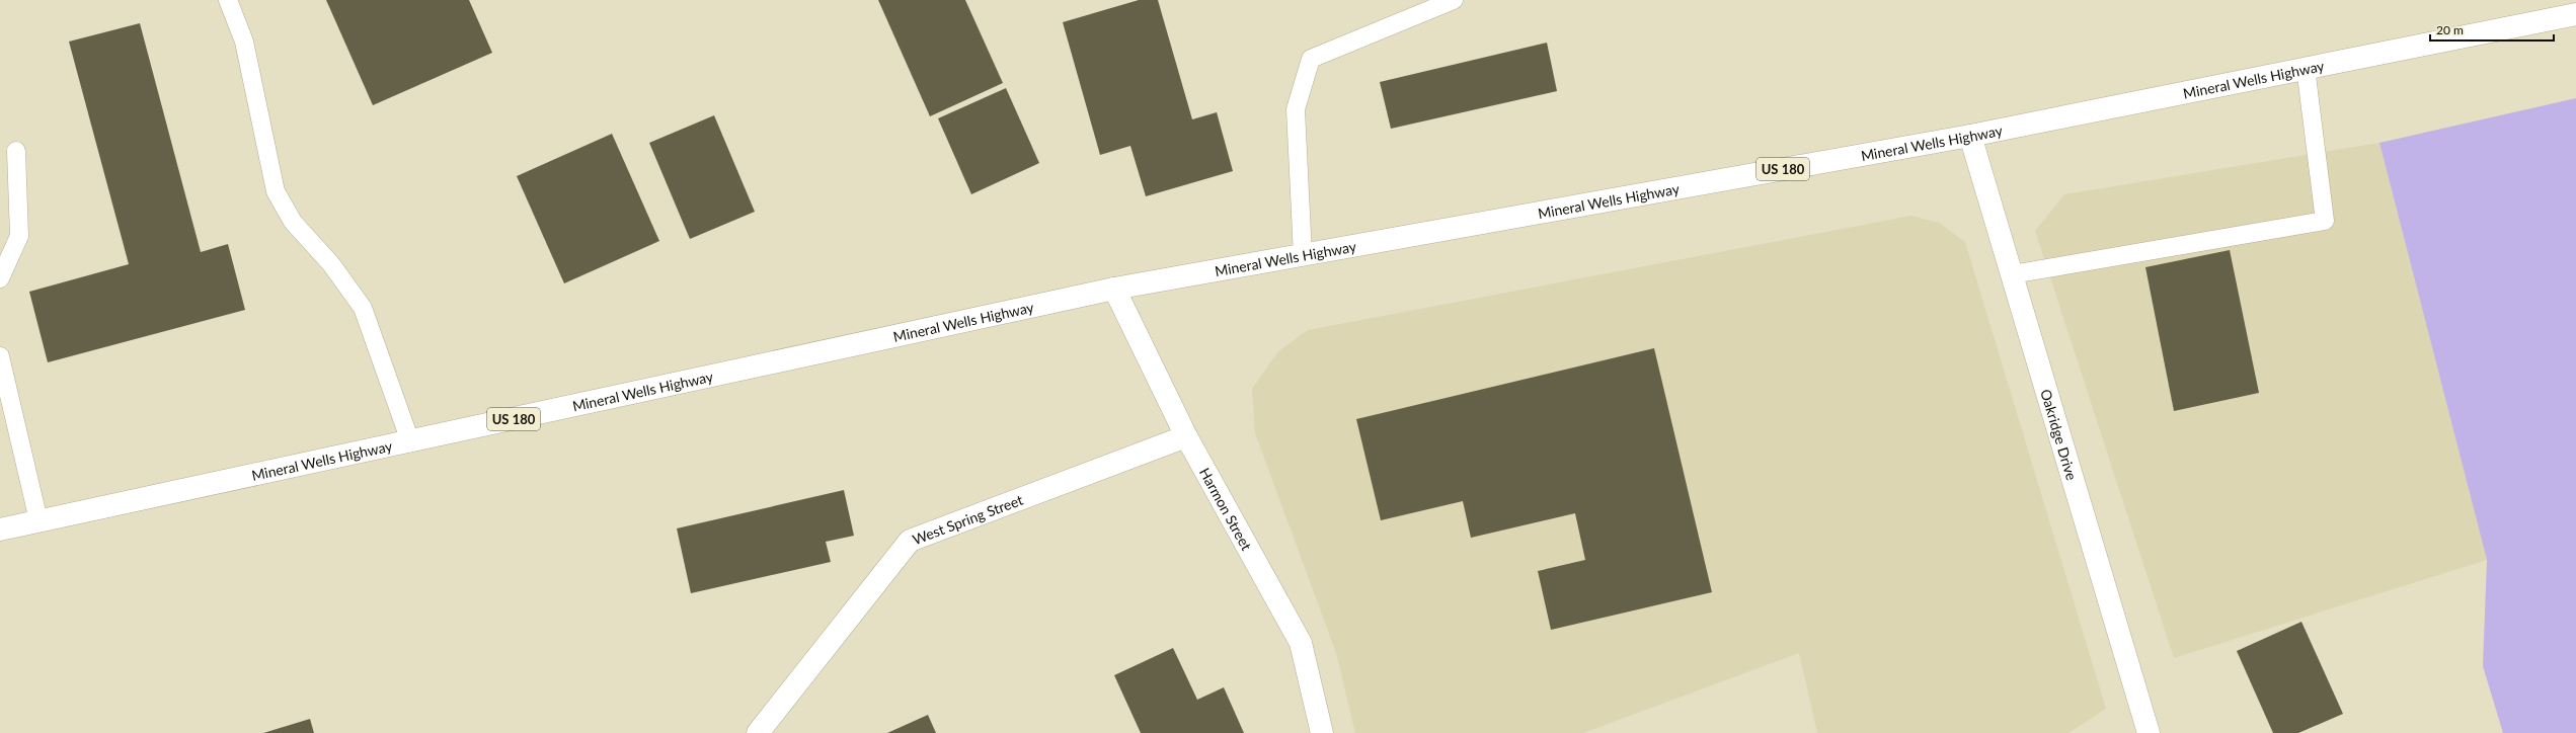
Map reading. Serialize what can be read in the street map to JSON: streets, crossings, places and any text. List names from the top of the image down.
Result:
{
  "streets": {
    "main road": [
      "Mineral Wells Highway",
      "US 180",
      "Oakridge Drive",
      "Harmon Street",
      "West Spring Street"
    ]
  },
  "crossings": [
    ["Mineral Wells Highway", "Oakridge Drive"],
    ["Mineral Wells Highway", "Harmon Street"],
    ["Harmon Street", "West Spring Street"]
  ],
  "scale_bar": "20 m"
}
